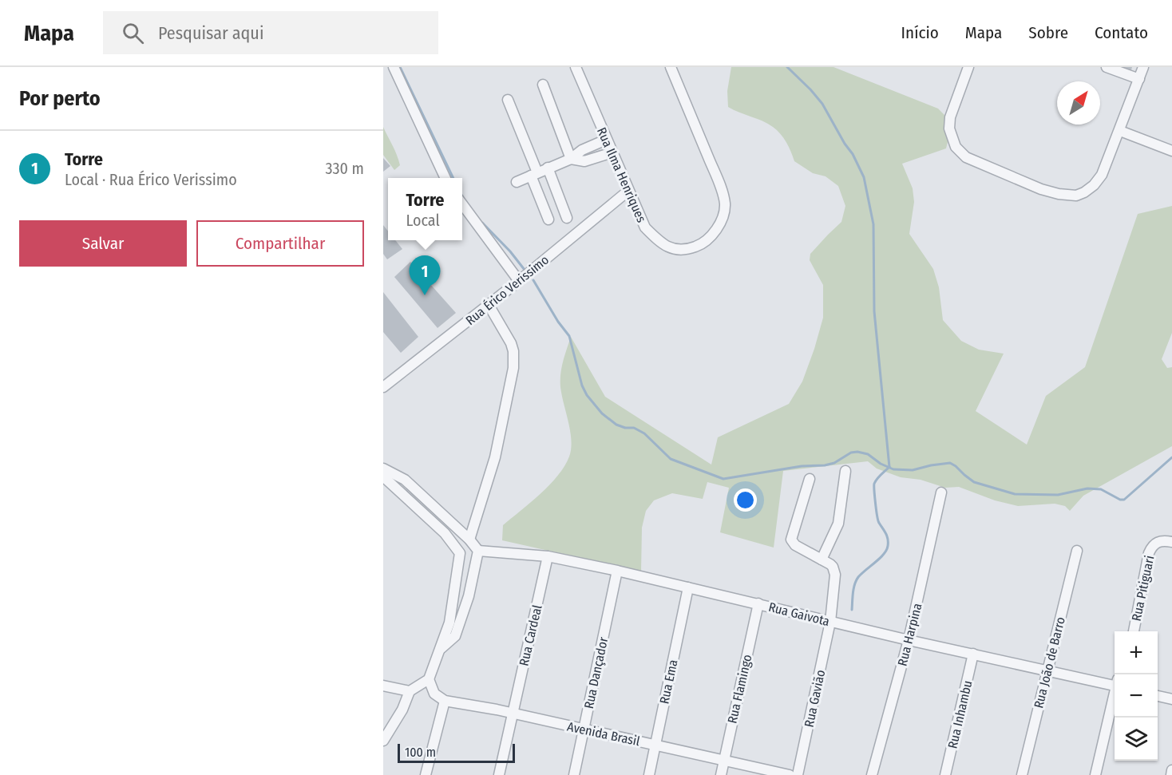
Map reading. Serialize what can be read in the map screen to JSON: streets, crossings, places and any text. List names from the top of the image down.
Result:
{
  "streets": {
    "street": [
      "Rua Ilma Henriques",
      "Rua Érico Verissimo",
      "Rua Pitiguari",
      "Rua Gaivota",
      "Rua Harpina",
      "Rua Cardeal",
      "Rua João de Barro",
      "Rua Dançador",
      "Rua Ema",
      "Rua Flamingo",
      "Rua Gavião",
      "Rua Inhambu",
      "Avenida Brasil"
    ]
  },
  "crossings": [
    ["Rua Ilma Henriques", "Rua Érico Verissimo"],
    ["Rua Gaivota", "Rua Harpina"],
    ["Rua Gaivota", "Rua Cardeal"],
    ["Rua Gaivota", "Rua João de Barro"],
    ["Rua Gaivota", "Rua Dançador"],
    ["Rua Gaivota", "Rua Ema"],
    ["Rua Gaivota", "Rua Flamingo"],
    ["Rua Gaivota", "Rua Gavião"],
    ["Rua Gaivota", "Rua Inhambu"],
    ["Rua Cardeal", "Avenida Brasil"],
    ["Rua Dançador", "Avenida Brasil"],
    ["Rua Ema", "Avenida Brasil"],
    ["Rua Flamingo", "Avenida Brasil"]
  ],
  "scale_bar": "100 m",
  "north": "top right",
  "page": {
    "header": "Mapa",
    "search": "Pesquisar aqui",
    "nav": [
      "Início",
      "Mapa",
      "Sobre",
      "Contato"
    ],
    "heading": "Por perto",
    "list": [
      {
        "mark": "1",
        "name": "Torre",
        "note": "Local · Rua Érico Verissimo",
        "value": "330 m"
      }
    ],
    "popup": ["Torre", "Local"],
    "buttons": ["Salvar", "Compartilhar"],
    "pins": "1",
    "map_buttons": ["+", "−"],
    "scale": "100 m"
  }
}
